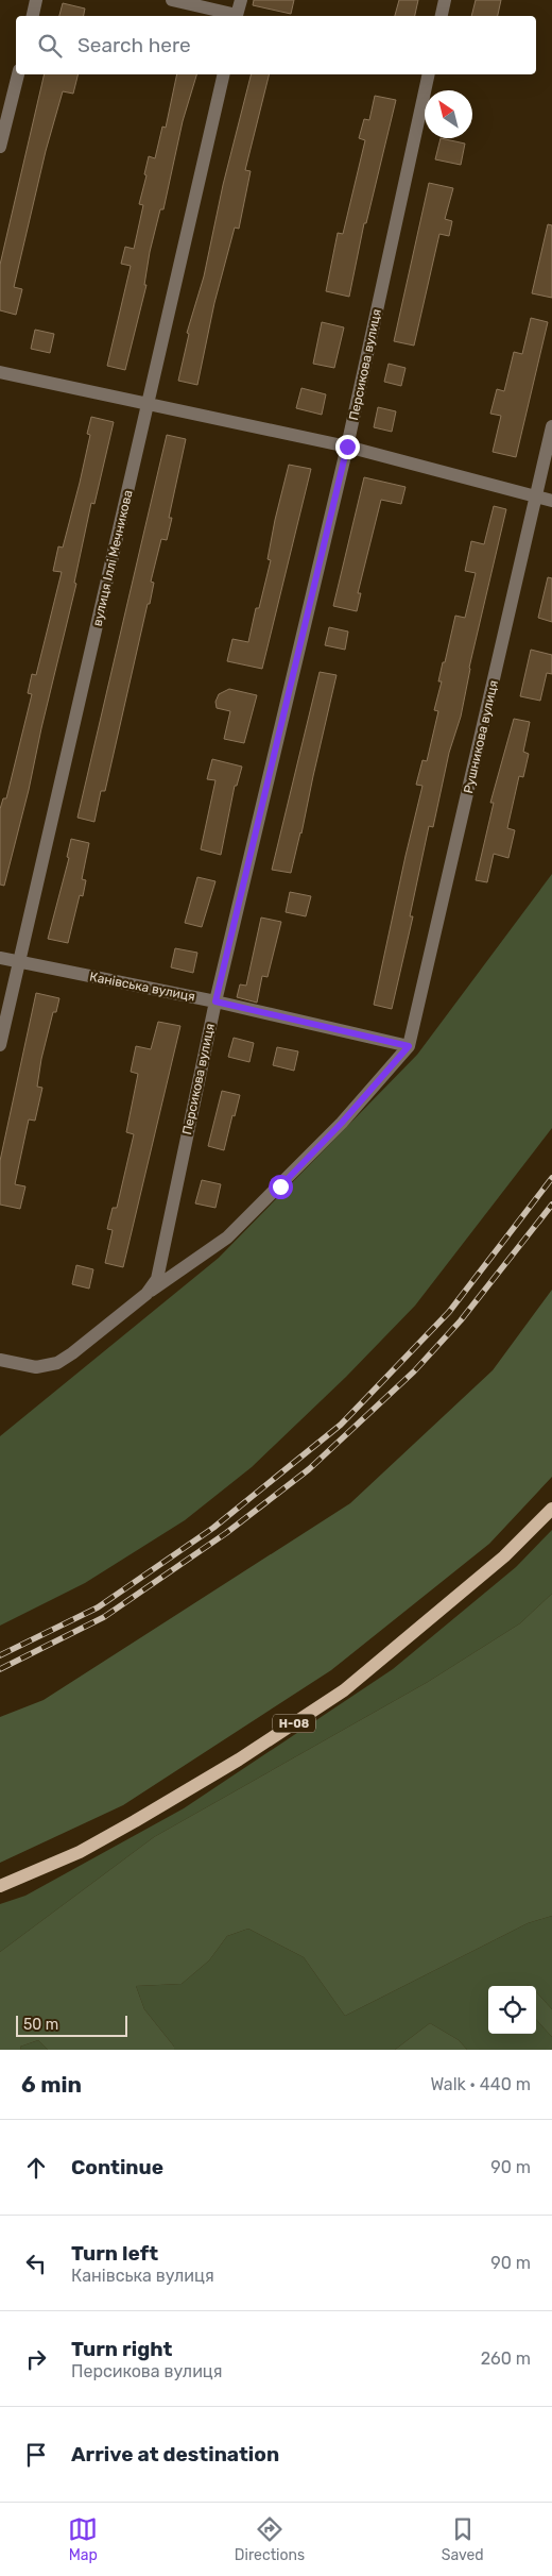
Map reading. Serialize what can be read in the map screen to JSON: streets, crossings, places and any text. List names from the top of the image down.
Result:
{
  "streets": {
    "main road": ["Н-08"],
    "street": [
      "Персикова вулиця",
      "вулиця Іллі Мечникова",
      "Рушникова вулиця",
      "Канівська вулиця"
    ]
  },
  "crossings": [
    ["Персикова вулиця", "Канівська вулиця"],
    ["вулиця Іллі Мечникова", "Канівська вулиця"],
    ["Рушникова вулиця", "Канівська вулиця"]
  ],
  "scale_bar": "50 m",
  "north": "top left",
  "page": {
    "search": "Search here",
    "scale": "50 m",
    "heading": ["6 min", "Walk · 440 m"],
    "list": [
      ["Continue", "90 m"],
      ["Turn left", "Канівська вулиця", "90 m"],
      ["Turn right", "Персикова вулиця", "260 m"],
      "Arrive at destination"
    ],
    "nav": ["Map", "Directions", "Saved"]
  }
}
